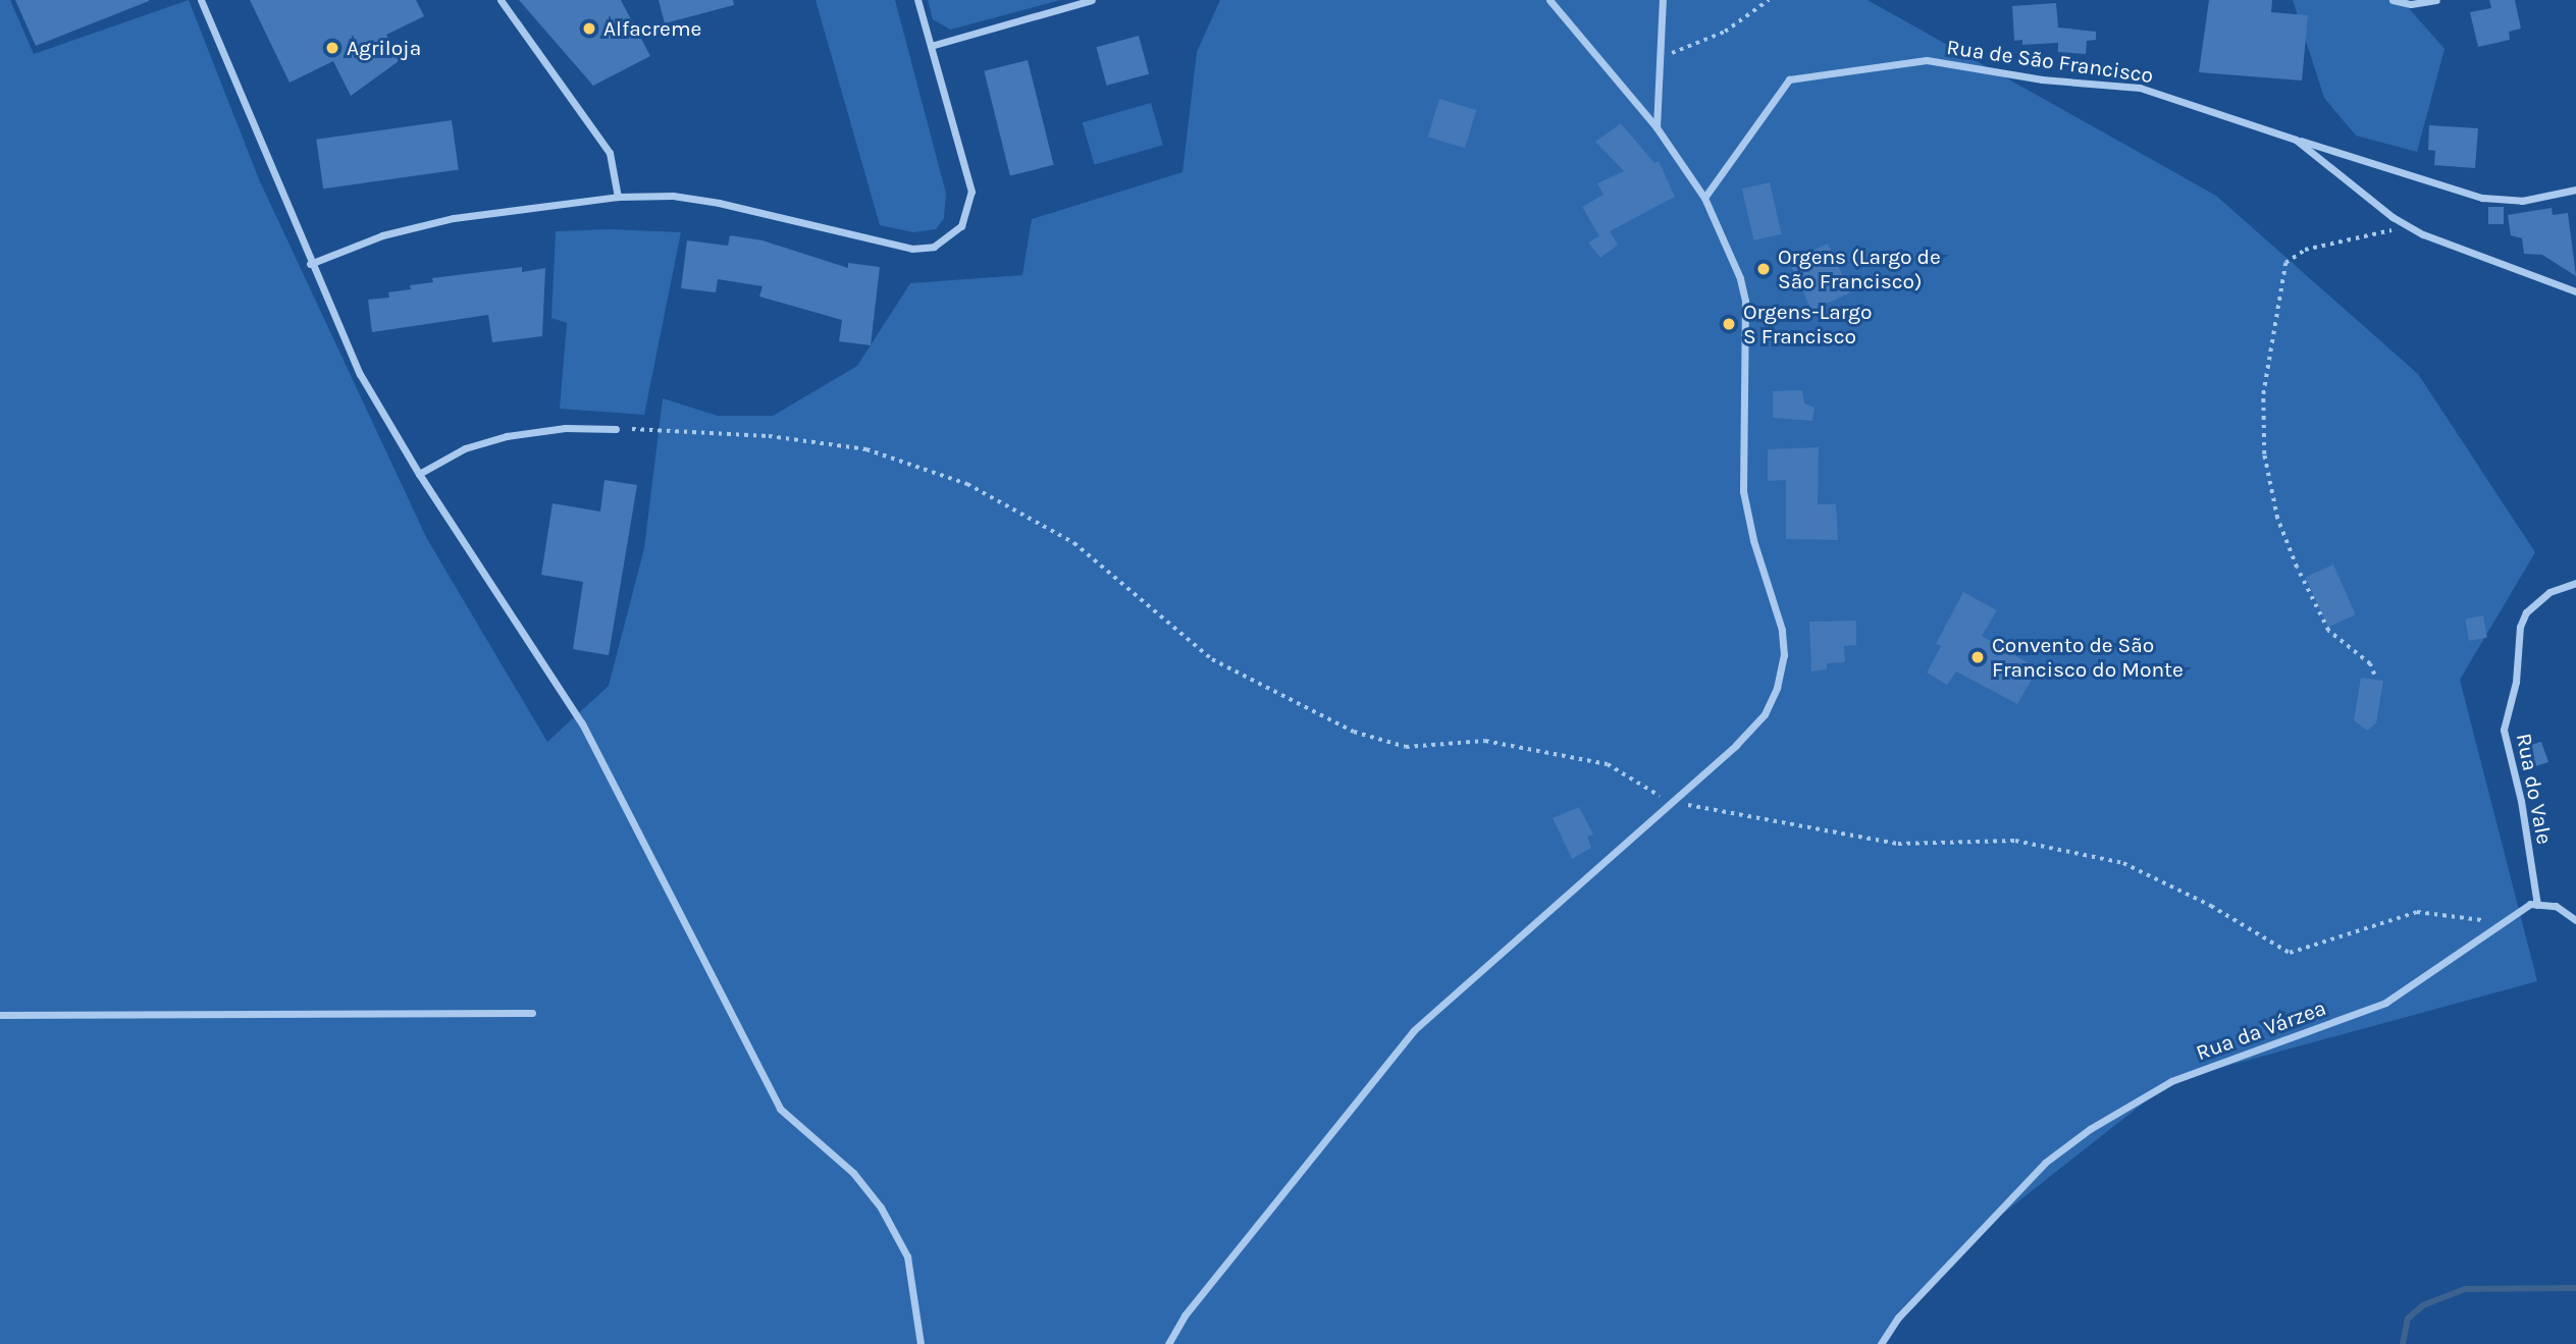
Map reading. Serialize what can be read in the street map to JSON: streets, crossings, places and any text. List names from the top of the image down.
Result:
{
  "streets": {
    "street": ["Rua de São Francisco", "Rua do Vale", "Rua da Várzea"]
  },
  "crossings": [
    ["Rua do Vale", "Rua da Várzea"]
  ],
  "places": [
    "Alfacreme",
    "Agriloja",
    "Orgens (Largo de São Francisco)",
    "Orgens-Largo S Francisco",
    "Convento de São Francisco do Monte"
  ]
}
